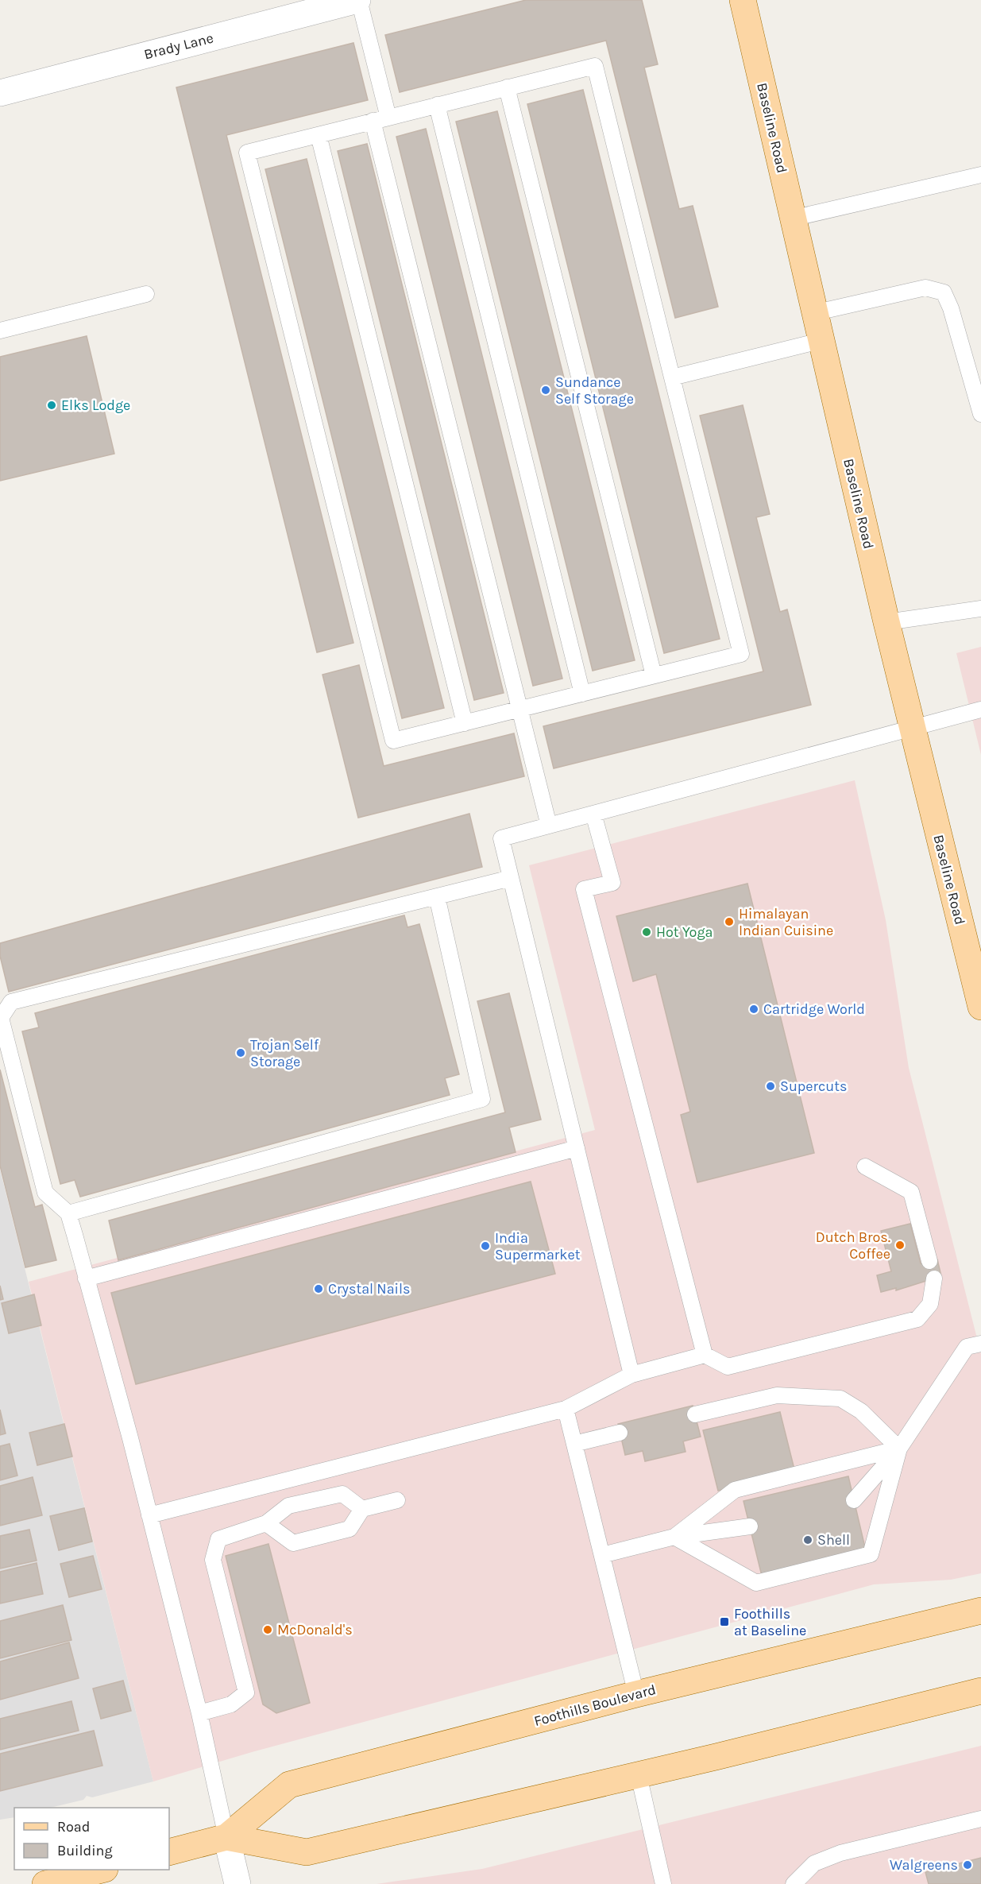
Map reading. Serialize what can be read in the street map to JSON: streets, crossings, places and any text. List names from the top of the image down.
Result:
{
  "streets": {
    "main road": ["Baseline Road", "Foothills Boulevard"],
    "street": ["Brady Lane"]
  },
  "places": {
    "other": [
      "Sundance Self Storage",
      "Elks Lodge",
      "Himalayan Indian Cuisine",
      "Hot Yoga",
      "Cartridge World",
      "Trojan Self Storage",
      "Supercuts",
      "Dutch Bros. Coffee",
      "India Supermarket",
      "Crystal Nails",
      "Shell",
      "McDonald's",
      "Walgreens"
    ],
    "transit": ["Foothills at Baseline"]
  },
  "legend": ["Road", "Building"]
}
